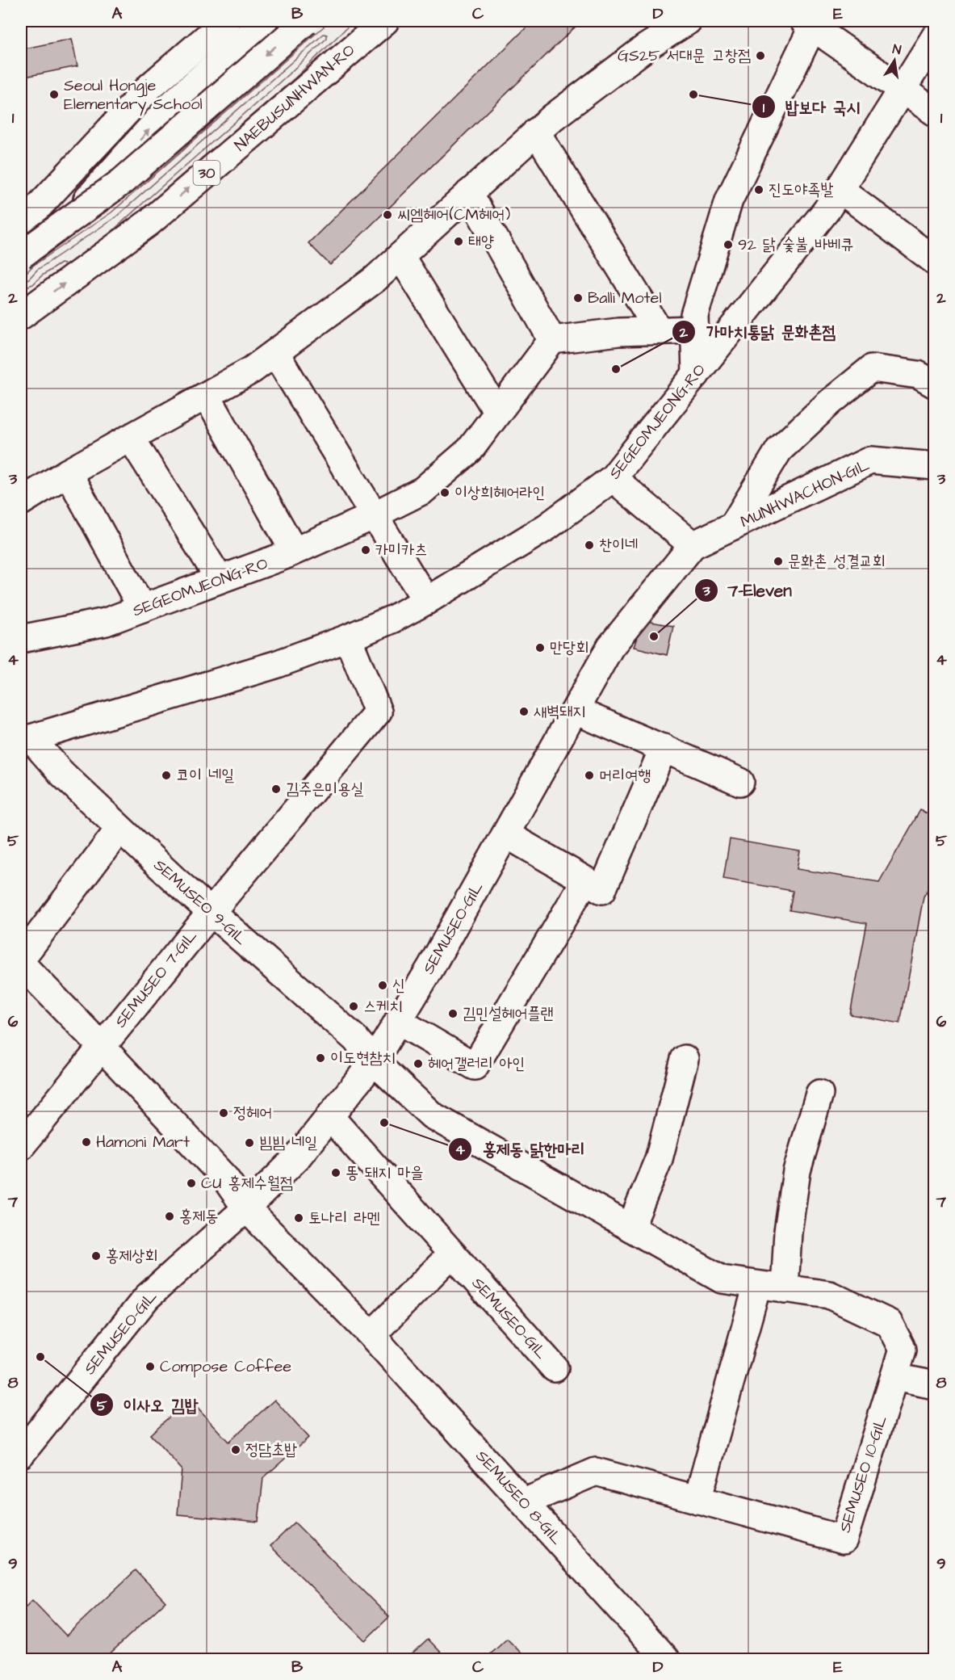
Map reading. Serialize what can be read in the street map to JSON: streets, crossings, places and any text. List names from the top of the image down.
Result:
{
  "streets": {
    "main road": [
      "NAEBUSUNHWAN-RO",
      "30",
      "SEGEOMJEONG-RO",
      "MUNHWACHON-GIL",
      "SEMUSEO 9-GIL",
      "SEMUSEO-GIL",
      "SEMUSEO 7-GIL",
      "SEMUSEO 10-GIL",
      "SEMUSEO 8-GIL"
    ]
  },
  "crossings": [
    ["SEGEOMJEONG-RO", "SEMUSEO 9-GIL"],
    ["MUNHWACHON-GIL", "SEMUSEO-GIL"],
    ["SEMUSEO 9-GIL", "SEMUSEO-GIL"],
    ["SEMUSEO 9-GIL", "SEMUSEO 7-GIL"],
    ["SEMUSEO 9-GIL", "SEMUSEO 10-GIL"],
    ["SEMUSEO-GIL", "SEMUSEO 10-GIL"],
    ["SEMUSEO-GIL", "SEMUSEO 8-GIL"],
    ["SEMUSEO 10-GIL", "SEMUSEO 8-GIL"]
  ],
  "places": [
    "GS25 서대문 고창점",
    "Seoul Hongje Elementary School",
    "밥보다 국시",
    "진도야족발",
    "씨엠헤어(CM헤어)",
    "태양",
    "92 닭 숯불 바베큐",
    "Balli Motel",
    "가마치통닭 문화촌점",
    "이상희헤어라인",
    "찬이네",
    "카미카츠",
    "문화촌 성결교회",
    "7-Eleven",
    "만당회",
    "새벽돼지",
    "코이 네일",
    "머리여행",
    "김주은미용실",
    "신",
    "스케치",
    "김민설헤어플랜",
    "이도현참치",
    "헤어갤러리 아인",
    "정헤어",
    "홍제동 닭한마리",
    "Hamoni Mart",
    "빔빔 네일",
    "똥 돼지 마을",
    "CU 홍제수월점",
    "홍제동",
    "토나리 라멘",
    "홍제상회",
    "이사오 김밥",
    "Compose Coffee",
    "정담초밥"
  ],
  "north": "top",
  "grid": {
    "columns": [
      "A",
      "B",
      "C",
      "D",
      "E"
    ],
    "rows": [
      "1",
      "2",
      "3",
      "4",
      "5",
      "6",
      "7",
      "8",
      "9"
    ]
  }
}
